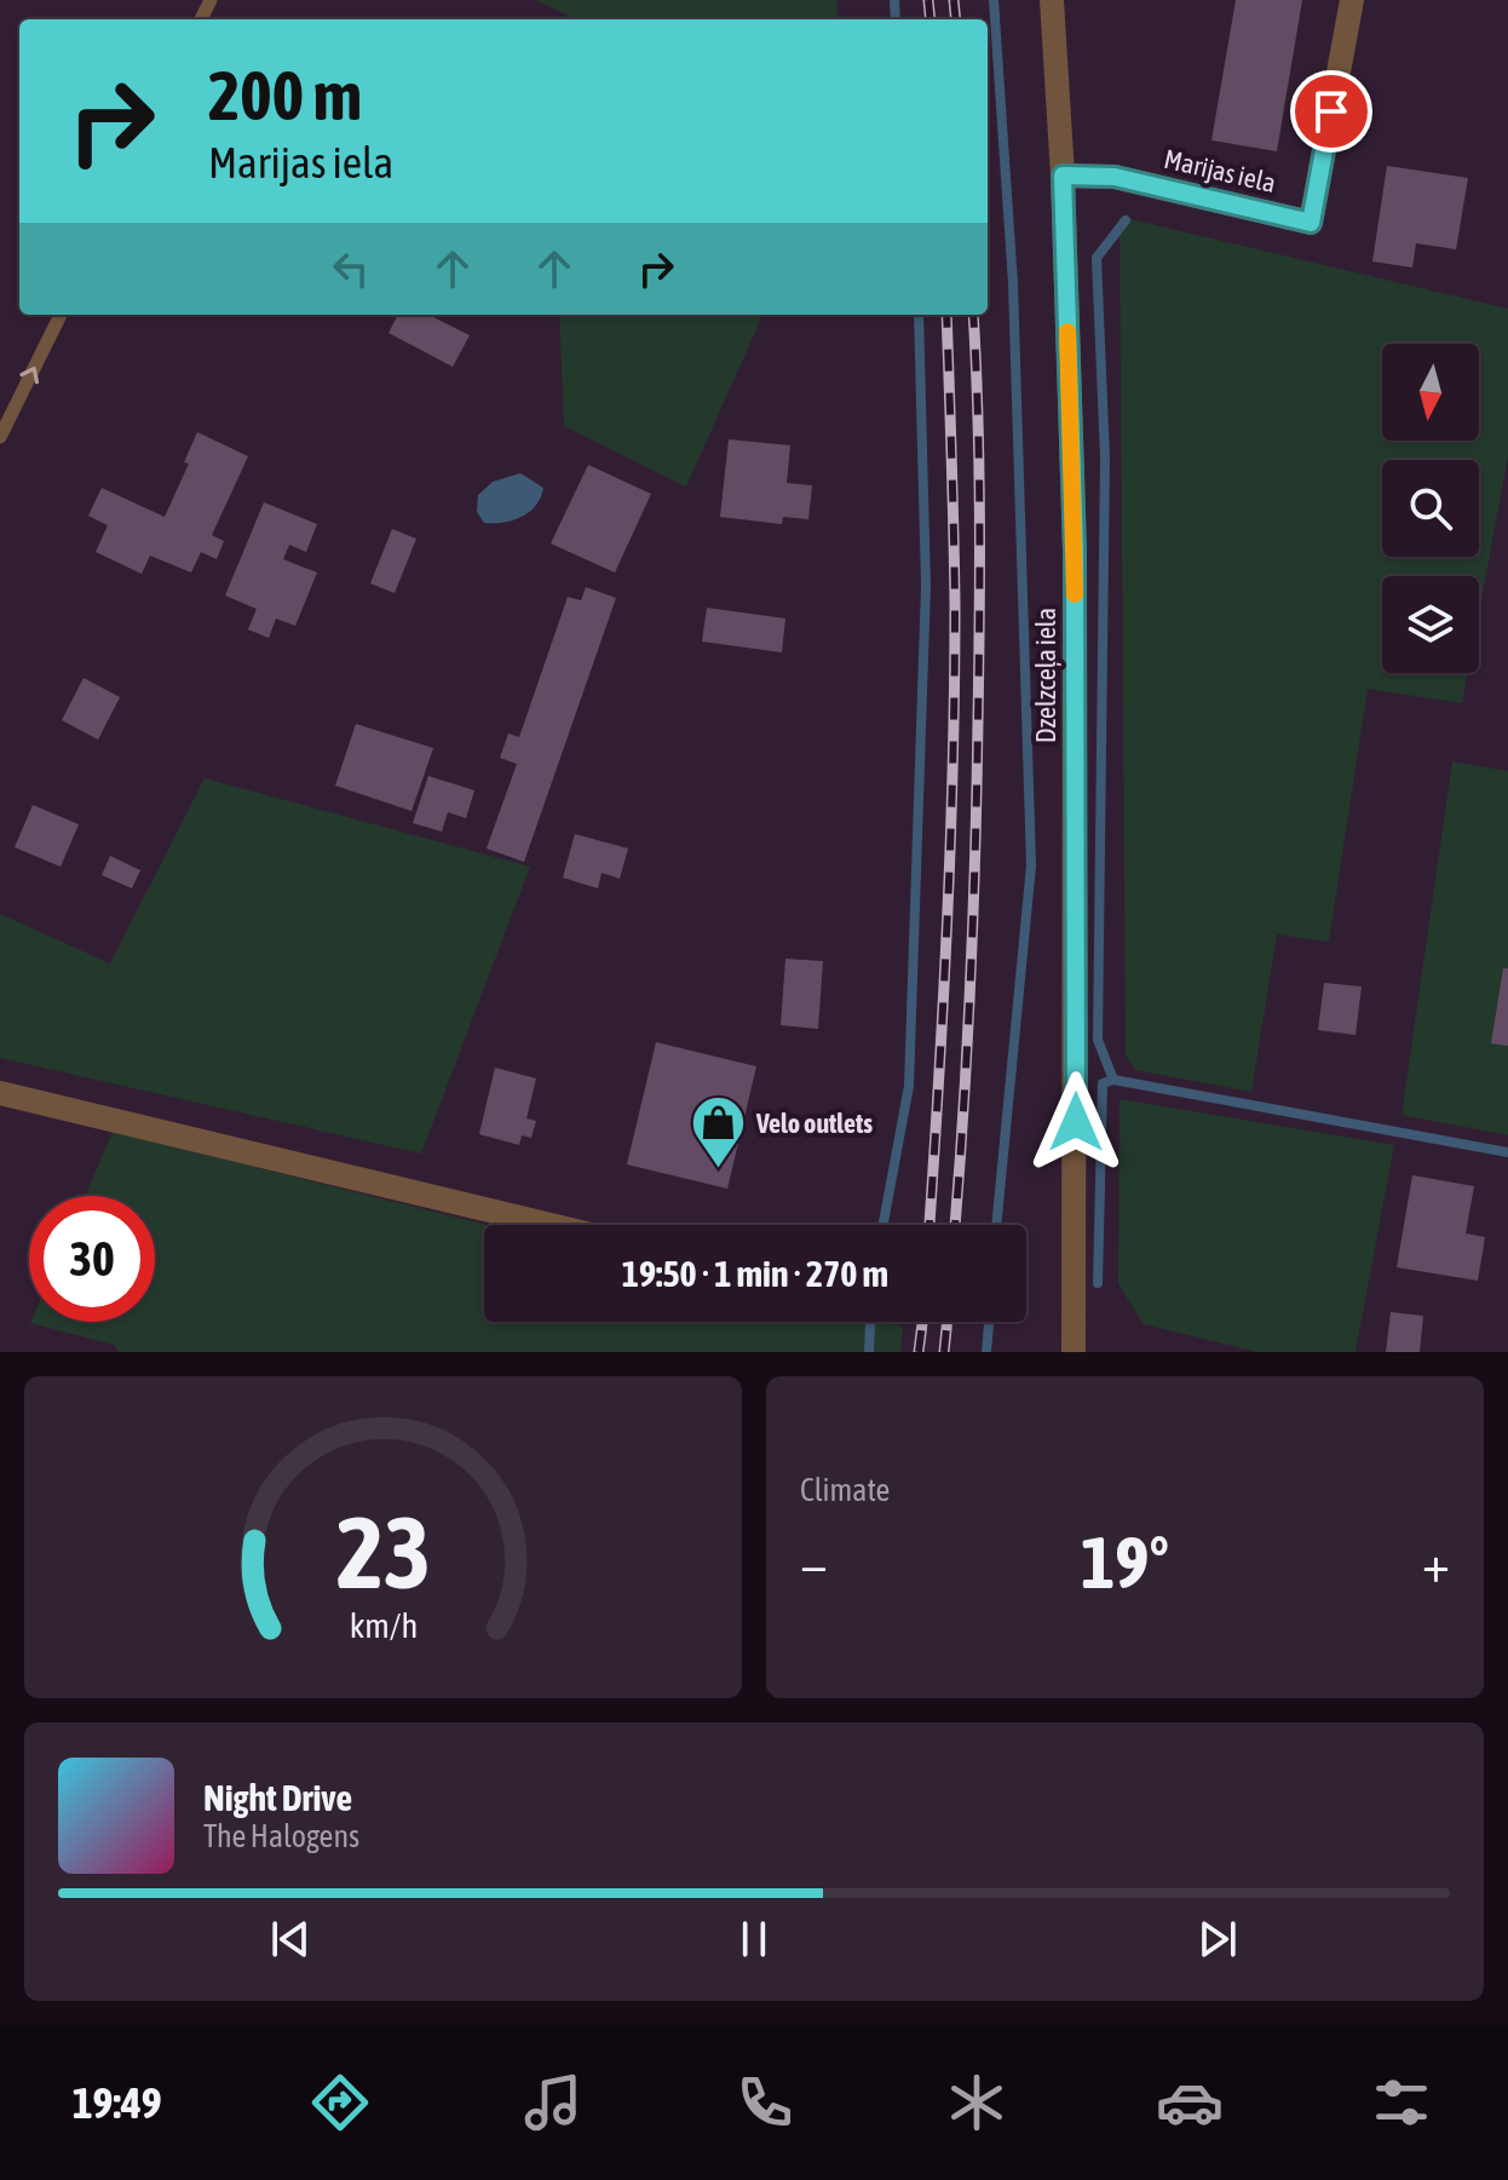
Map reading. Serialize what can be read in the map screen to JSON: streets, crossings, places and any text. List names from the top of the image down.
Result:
{
  "streets": {
    "street": ["Marijas iela", "Dzelzceļa iela"]
  },
  "crossings": [
    ["Marijas iela", "Dzelzceļa iela"]
  ],
  "places": {
    "shop": ["Velo outlets"]
  },
  "north": "bottom",
  "page": {
    "turn": ["200 m", "Marijas iela"],
    "limit": "30",
    "trip": "19:50 · 1 min · 270 m",
    "tile": "Climate",
    "heat": ["−", "19°", "+"],
    "song": ["Night Drive", "The Halogens"],
    "tabs": "19:49",
    "gauge": ["23", "km/h"]
  }
}
